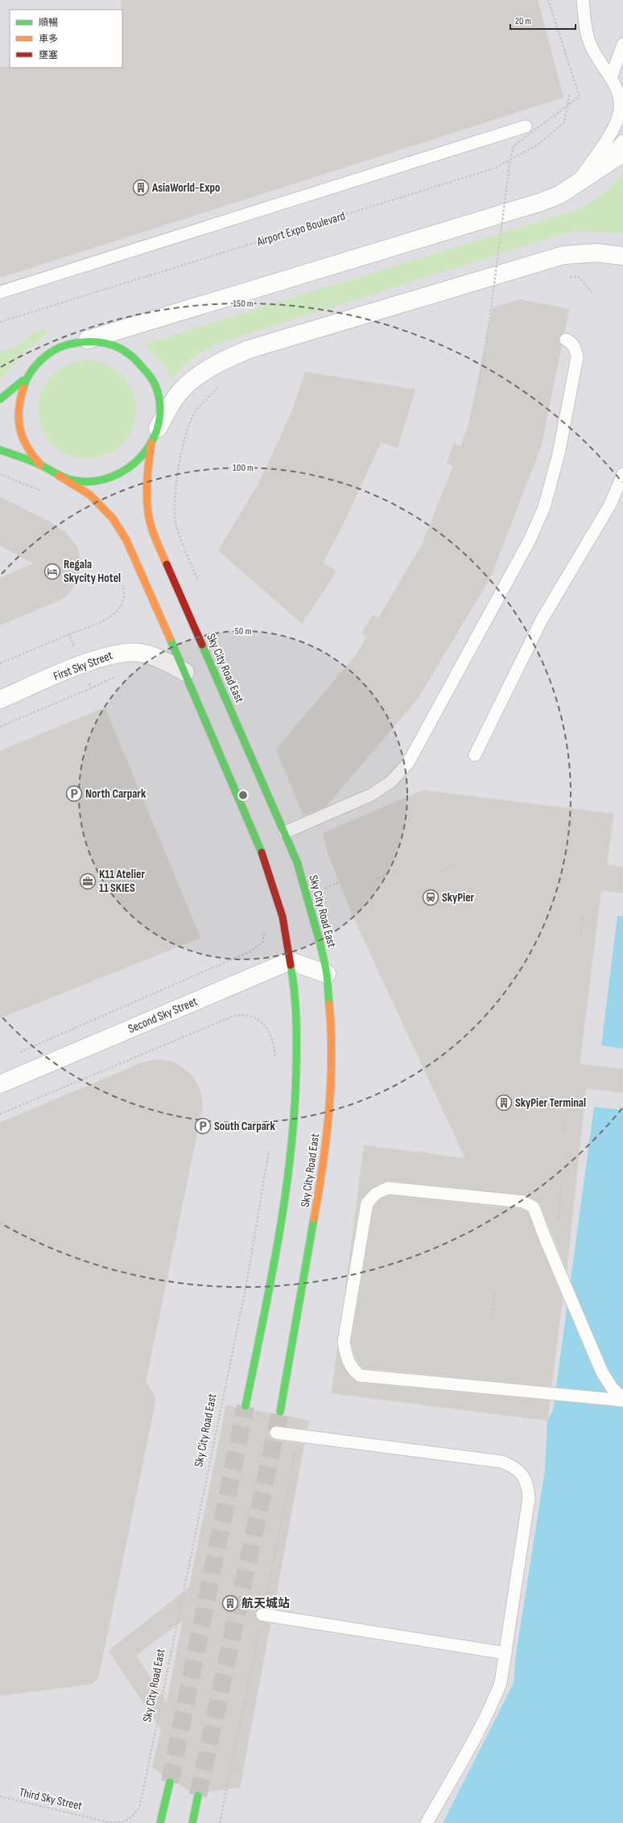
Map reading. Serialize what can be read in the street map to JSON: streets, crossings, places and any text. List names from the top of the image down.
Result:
{
  "streets": {
    "street": ["First Sky Street", "Sky City Road East", "Second Sky Street"],
    "path": ["Airport Expo Boulevard", "Third Sky Street"]
  },
  "crossings": [
    ["First Sky Street", "Sky City Road East"],
    ["Sky City Road East", "Second Sky Street"],
    ["Sky City Road East", "Third Sky Street"]
  ],
  "places": {
    "building": ["AsiaWorld-Expo", "SkyPier Terminal", "航天城站"],
    "hotel": ["Regala Skycity Hotel"],
    "parking": ["North Carpark", "South Carpark"],
    "office": ["K11 Atelier 11 SKIES"],
    "station": ["SkyPier"]
  },
  "legend": ["順暢", "車多", "壅塞"],
  "scale_bar": "20 m",
  "rings": ["150 m", "100 m", "50 m"]
}
